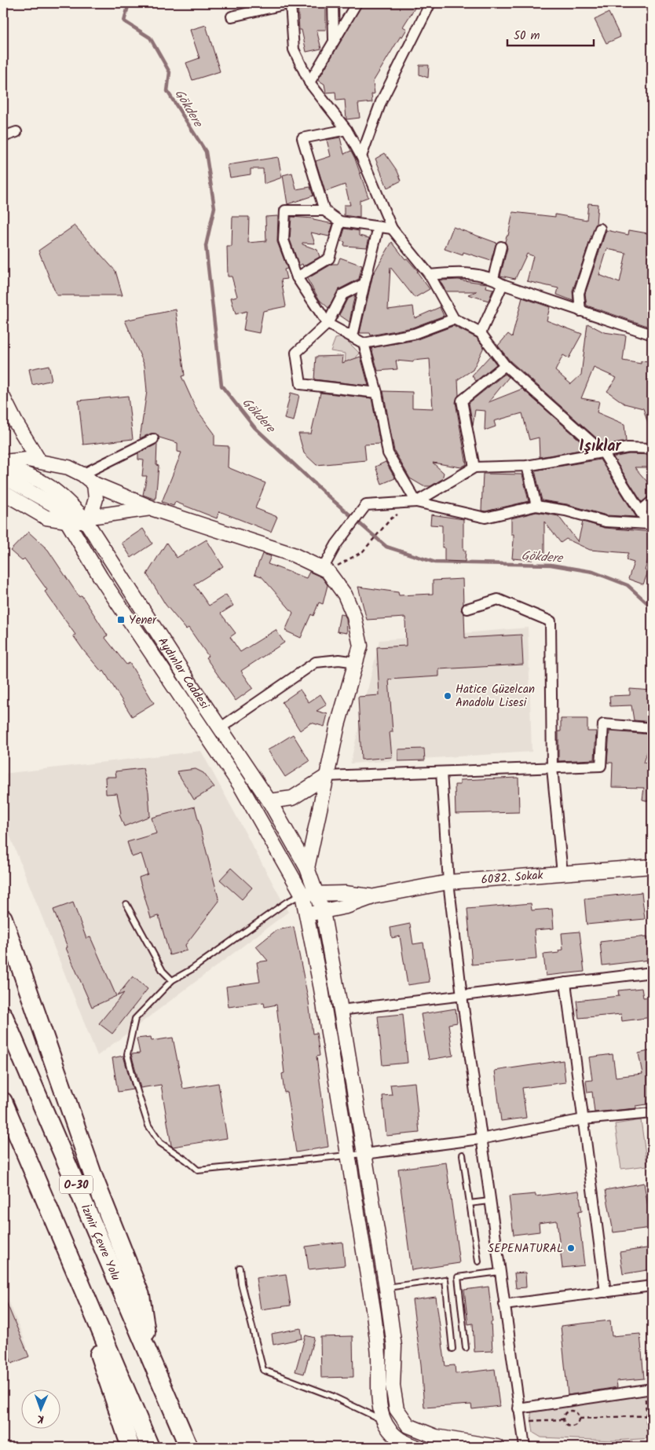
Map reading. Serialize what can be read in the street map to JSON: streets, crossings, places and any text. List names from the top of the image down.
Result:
{
  "streets": {
    "highway": ["O-30", "İzmir Çevre Yolu"],
    "main road": ["Aydınlar Caddesi", "6082. Sokak"]
  },
  "districts": ["Işıklar"],
  "water": ["Gökdere"],
  "places": {
    "transit": ["Yener"],
    "other": ["Hatice Güzelcan Anadolu Lisesi", "SEPENATURAL"]
  },
  "scale_bar": "50 m",
  "north": "bottom"
}
